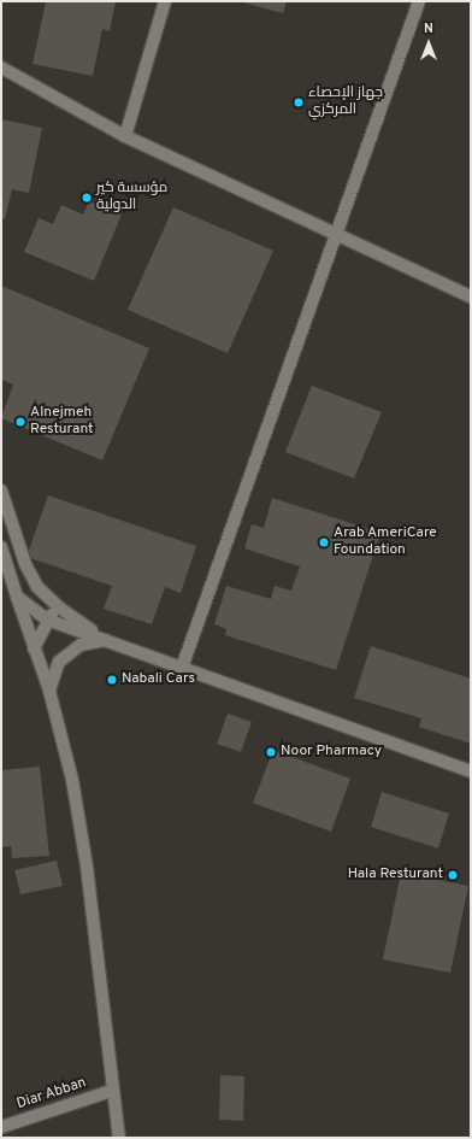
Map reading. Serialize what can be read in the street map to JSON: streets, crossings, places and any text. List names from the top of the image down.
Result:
{
  "streets": {
    "street": ["Diar Abban"]
  },
  "places": [
    "جهاز الإحصاء المركزي",
    "مؤسسة كير الدولية",
    "Alnejmeh Resturant",
    "Arab AmeriCare Foundation",
    "Nabali Cars",
    "Noor Pharmacy",
    "Hala Resturant"
  ],
  "north": "top"
}
